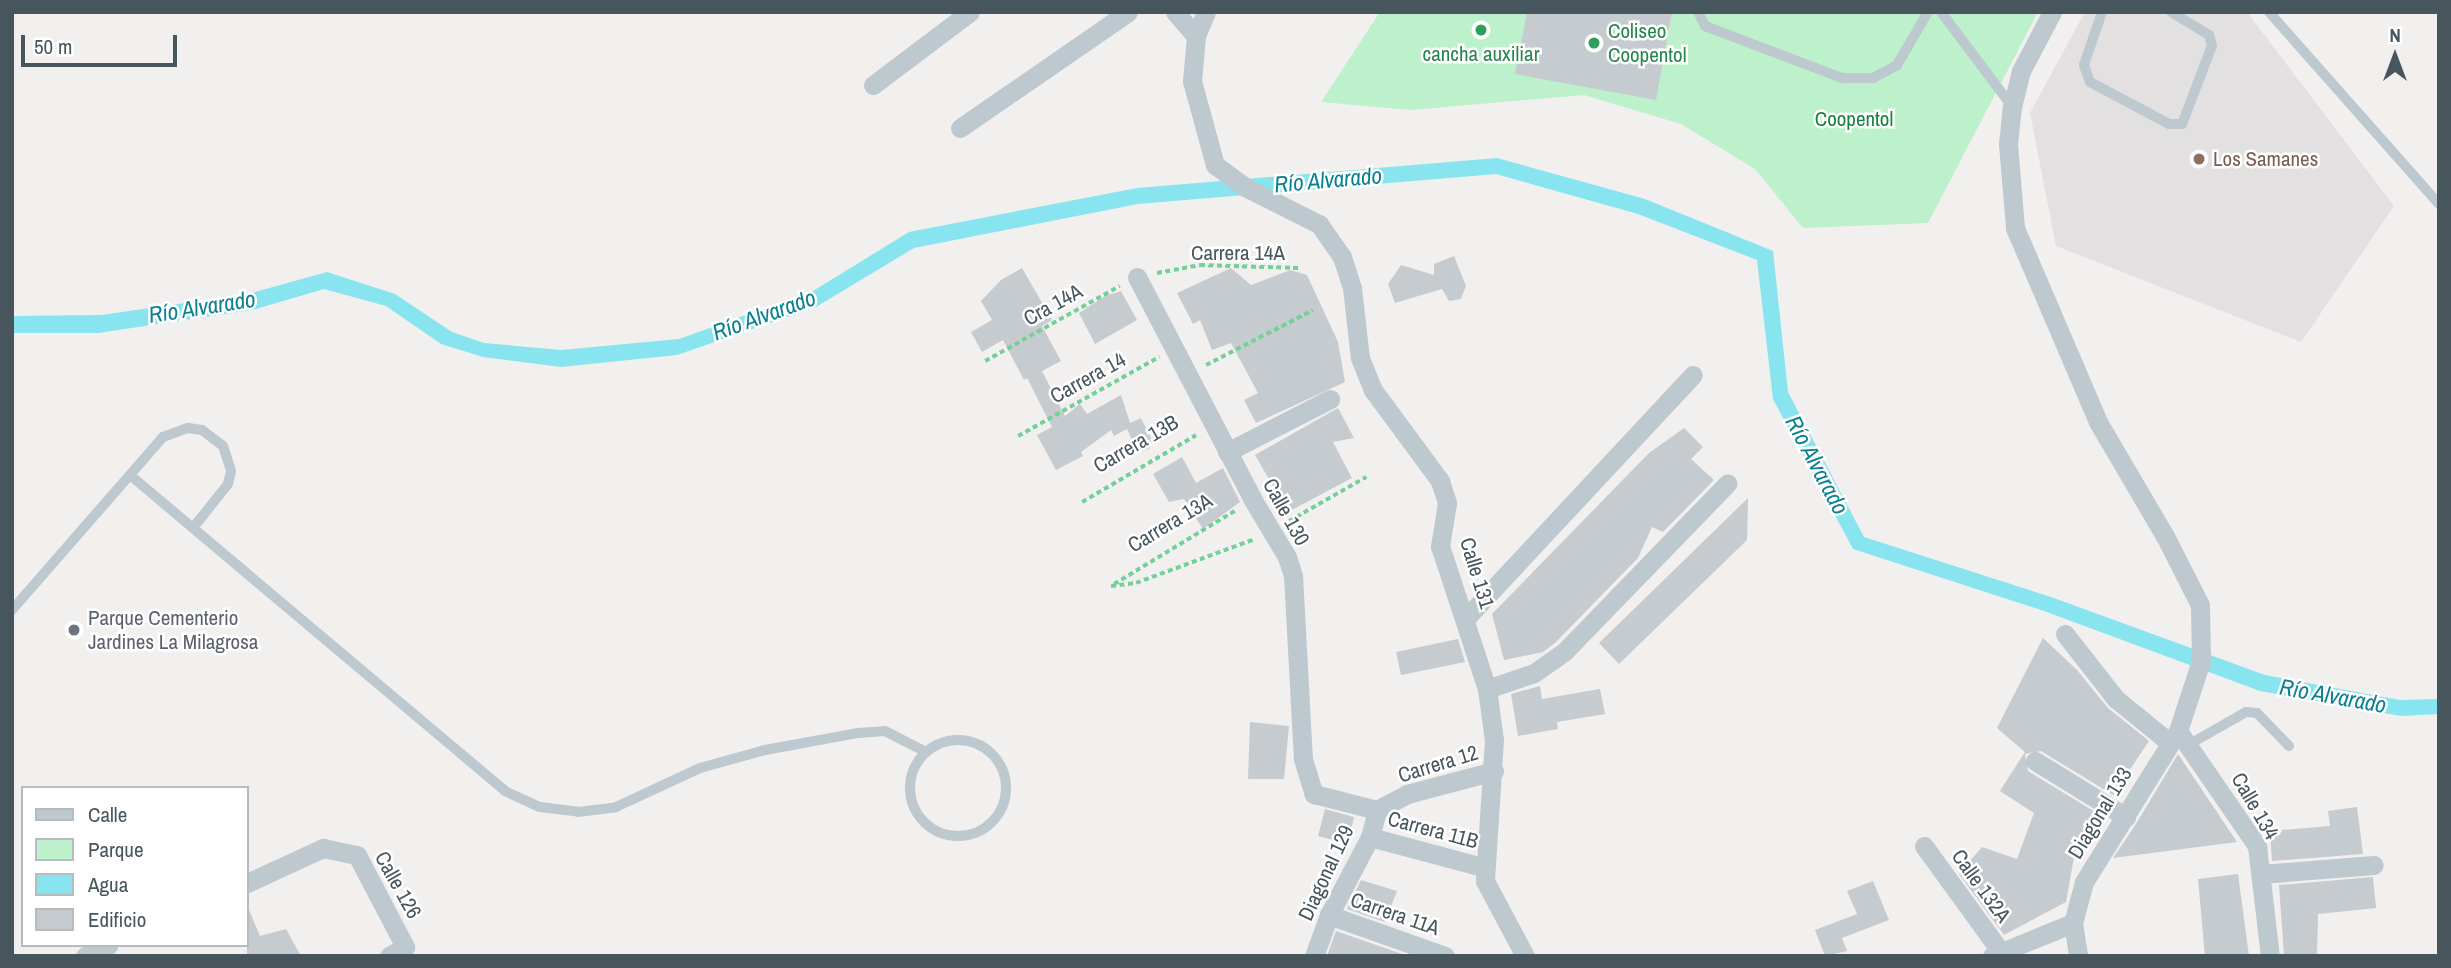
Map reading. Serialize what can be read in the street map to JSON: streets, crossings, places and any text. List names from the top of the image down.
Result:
{
  "streets": {
    "street": [
      "Calle 130",
      "Calle 131",
      "Carrera 12",
      "Calle 134",
      "Diagonal 133",
      "Carrera 11B",
      "Diagonal 129",
      "Calle 126",
      "Calle 132A",
      "Carrera 11A"
    ],
    "path": [
      "Carrera 14A",
      "Cra 14A",
      "Carrera 14",
      "Carrera 13B",
      "Carrera 13A"
    ]
  },
  "crossings": [
    ["Carrera 14A", "Cra 14A"],
    ["Carrera 14A", "Calle 130"],
    ["Cra 14A", "Calle 130"],
    ["Carrera 14", "Calle 130"],
    ["Carrera 13B", "Calle 130"],
    ["Calle 130", "Carrera 13A"],
    ["Calle 130", "Carrera 12"],
    ["Calle 130", "Diagonal 129"],
    ["Calle 131", "Carrera 12"],
    ["Calle 131", "Carrera 11B"],
    ["Carrera 12", "Diagonal 129"],
    ["Calle 134", "Diagonal 133"],
    ["Carrera 11B", "Diagonal 129"],
    ["Diagonal 129", "Carrera 11A"]
  ],
  "water": ["Río Alvarado"],
  "parks": ["Coopentol"],
  "places": [
    "cancha auxiliar",
    "Coliseo Coopentol",
    "Los Samanes",
    "Parque Cementerio Jardines La Milagrosa"
  ],
  "legend": [
    "Calle",
    "Parque",
    "Agua",
    "Edificio"
  ],
  "scale_bar": "50 m",
  "north": "top"
}
